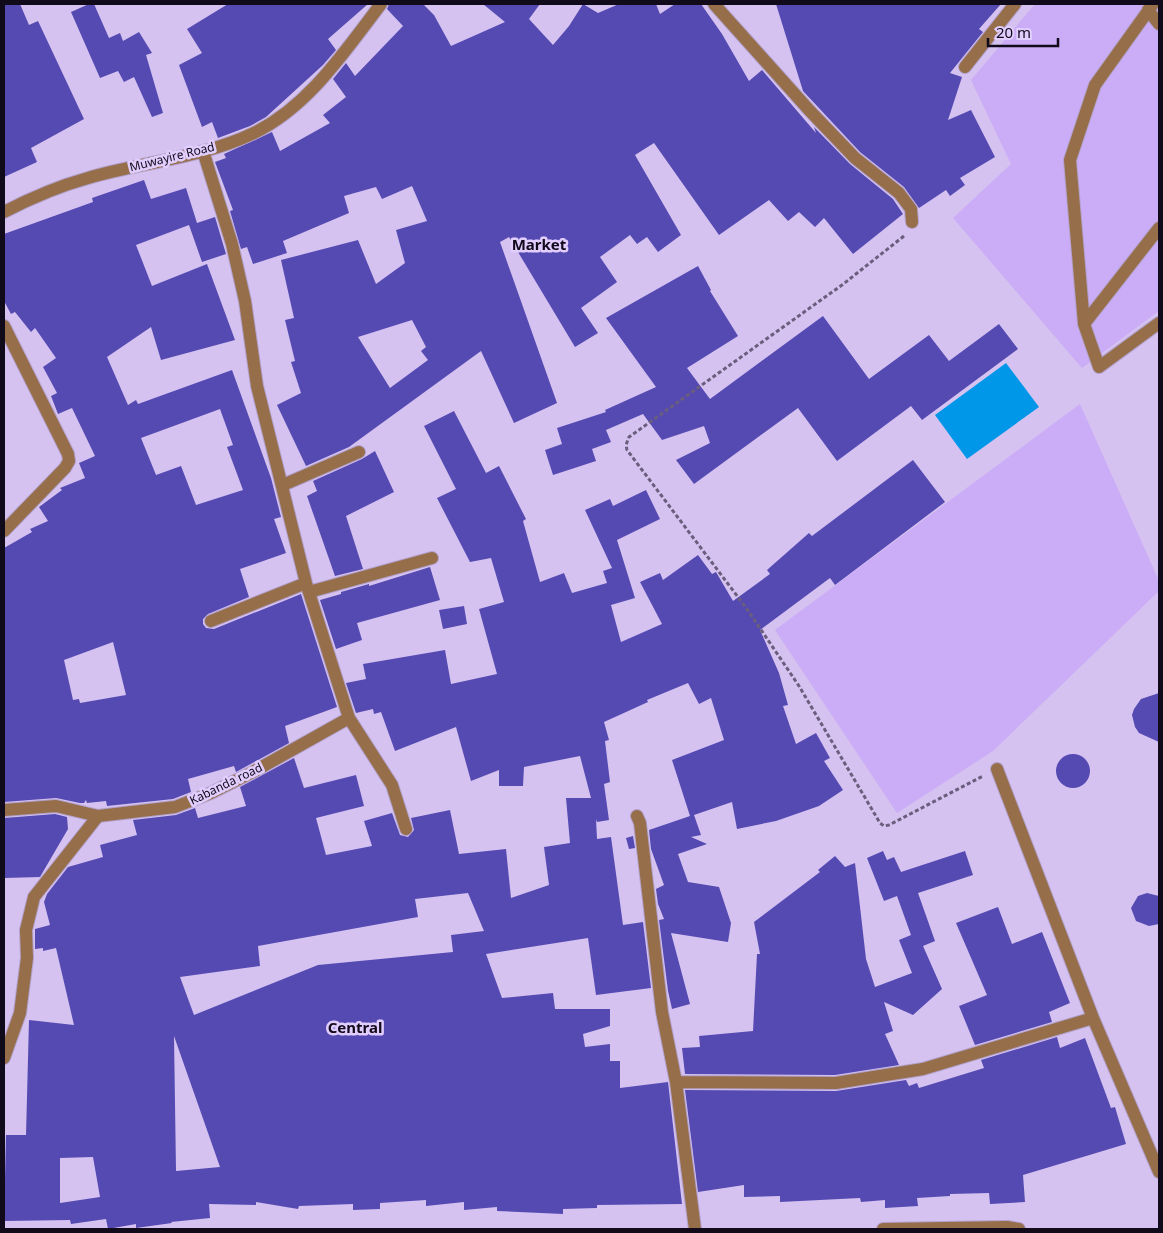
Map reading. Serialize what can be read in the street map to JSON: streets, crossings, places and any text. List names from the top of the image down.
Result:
{
  "streets": {
    "street": ["Muwayire Road", "Kabanda road"]
  },
  "districts": ["Market", "Central"],
  "scale_bar": "20 m"
}
